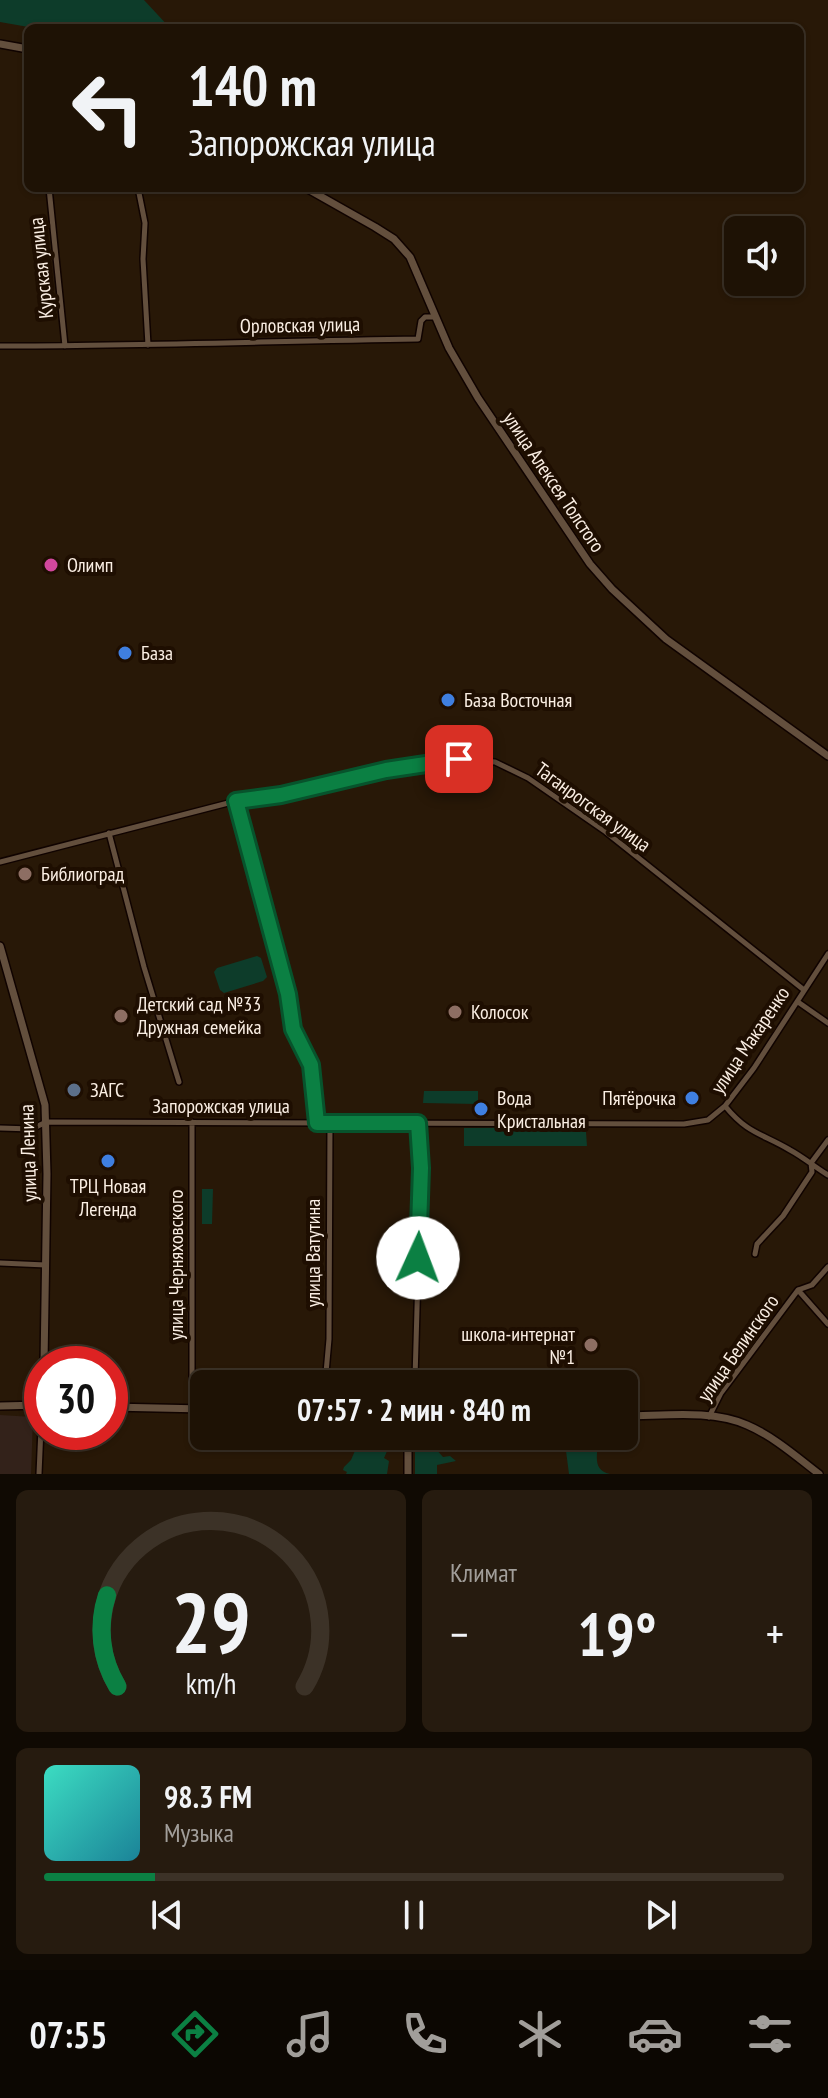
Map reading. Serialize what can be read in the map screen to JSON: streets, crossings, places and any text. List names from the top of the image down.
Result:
{
  "streets": {
    "street": [
      "Курская улица",
      "Орловская улица",
      "улица Алексея Толстого",
      "Таганрогская улица",
      "улица Макаренко",
      "Запорожская улица",
      "улица Ленина",
      "улица Ватутина",
      "улица Черняховского",
      "улица Белинского"
    ]
  },
  "crossings": [
    ["Курская улица", "Орловская улица"],
    ["Орловская улица", "улица Алексея Толстого"],
    ["Таганрогская улица", "улица Макаренко"],
    ["улица Макаренко", "Запорожская улица"],
    ["Запорожская улица", "улица Ленина"],
    ["Запорожская улица", "улица Ватутина"],
    ["Запорожская улица", "улица Черняховского"]
  ],
  "places": [
    "Олимп",
    "База",
    "База Восточная",
    "Библиоград",
    "Колосок",
    "Детский сад №33 Дружная семейка",
    "ЗАГС",
    "Пятёрочка",
    "Вода Кристальная",
    "ТРЦ Новая Легенда",
    "школа-интернат №1"
  ],
  "page": {
    "turn": ["140 m", "Запорожская улица"],
    "limit": "30",
    "trip": "07:57 · 2 мин · 840 m",
    "tile": "Климат",
    "heat": ["−", "19°", "+"],
    "song": ["98.3 FM", "Музыка"],
    "tabs": "07:55",
    "gauge": ["29", "km/h"]
  }
}
